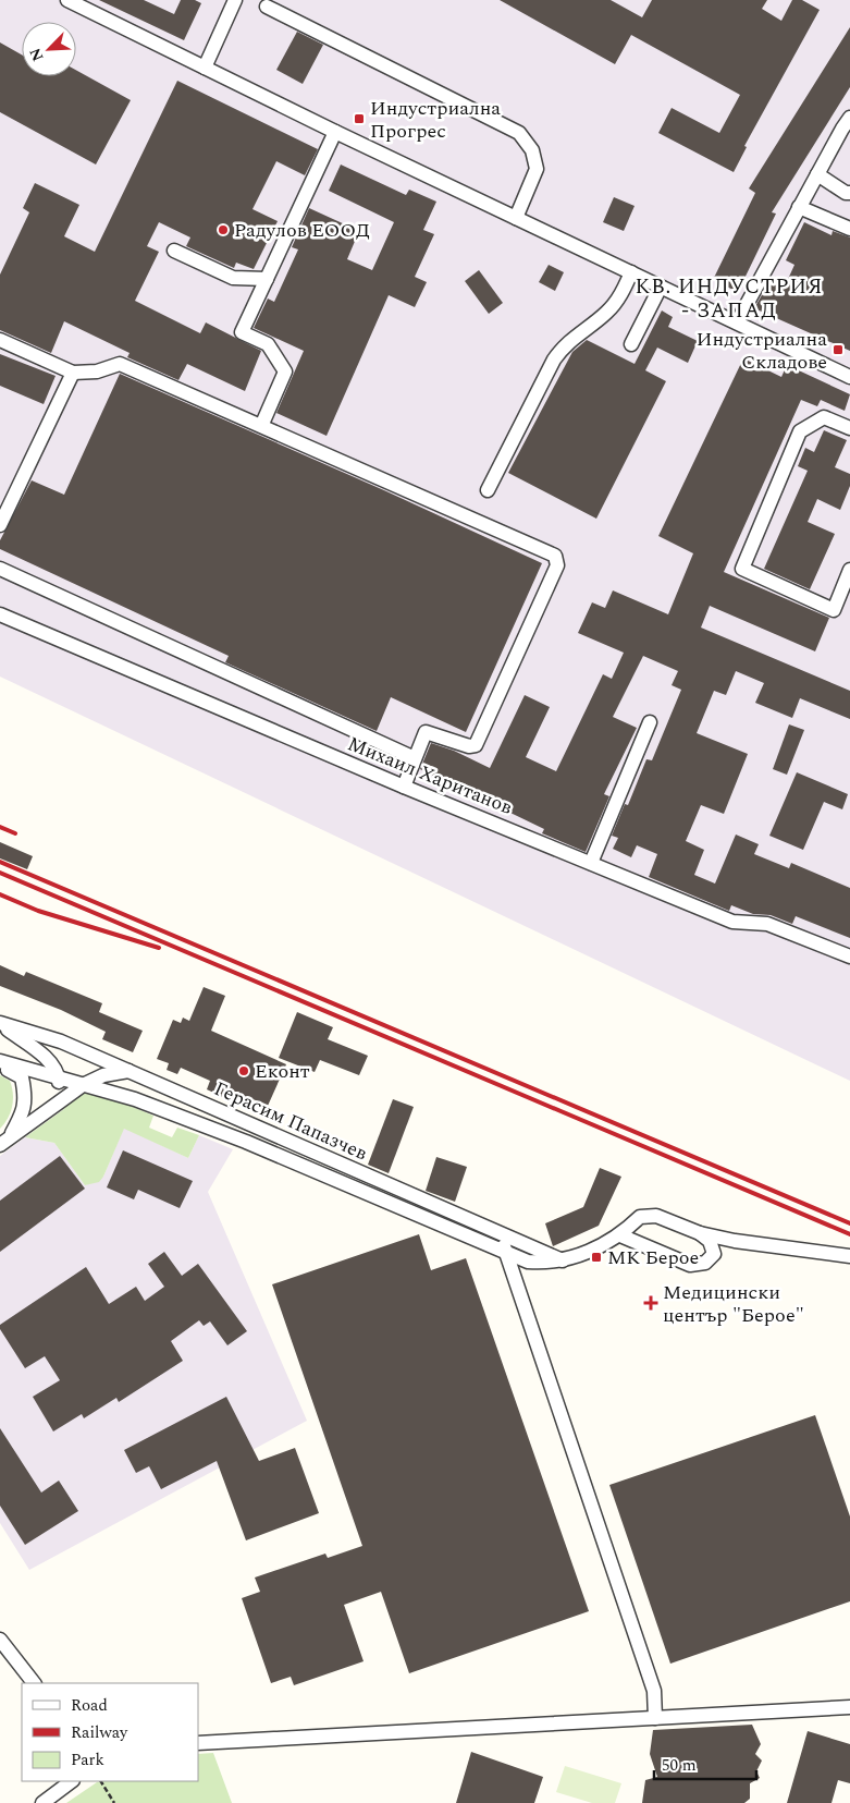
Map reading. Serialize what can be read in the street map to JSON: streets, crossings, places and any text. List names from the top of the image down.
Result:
{
  "streets": {
    "street": ["Михаил Хаританов", "Герасим Папазчев"]
  },
  "districts": ["КВ. ИНДУСТРИЯ - ЗАПАД"],
  "places": {
    "transit": ["Индустриална Прогрес", "Индустриална Складове", "МК Берое"],
    "other": ["Радулов ЕООД", "Еконт"],
    "health": ["Медицински център \"Берое\""]
  },
  "legend": ["Road", "Railway", "Park"],
  "scale_bar": "50 m",
  "north": "bottom left"
}
